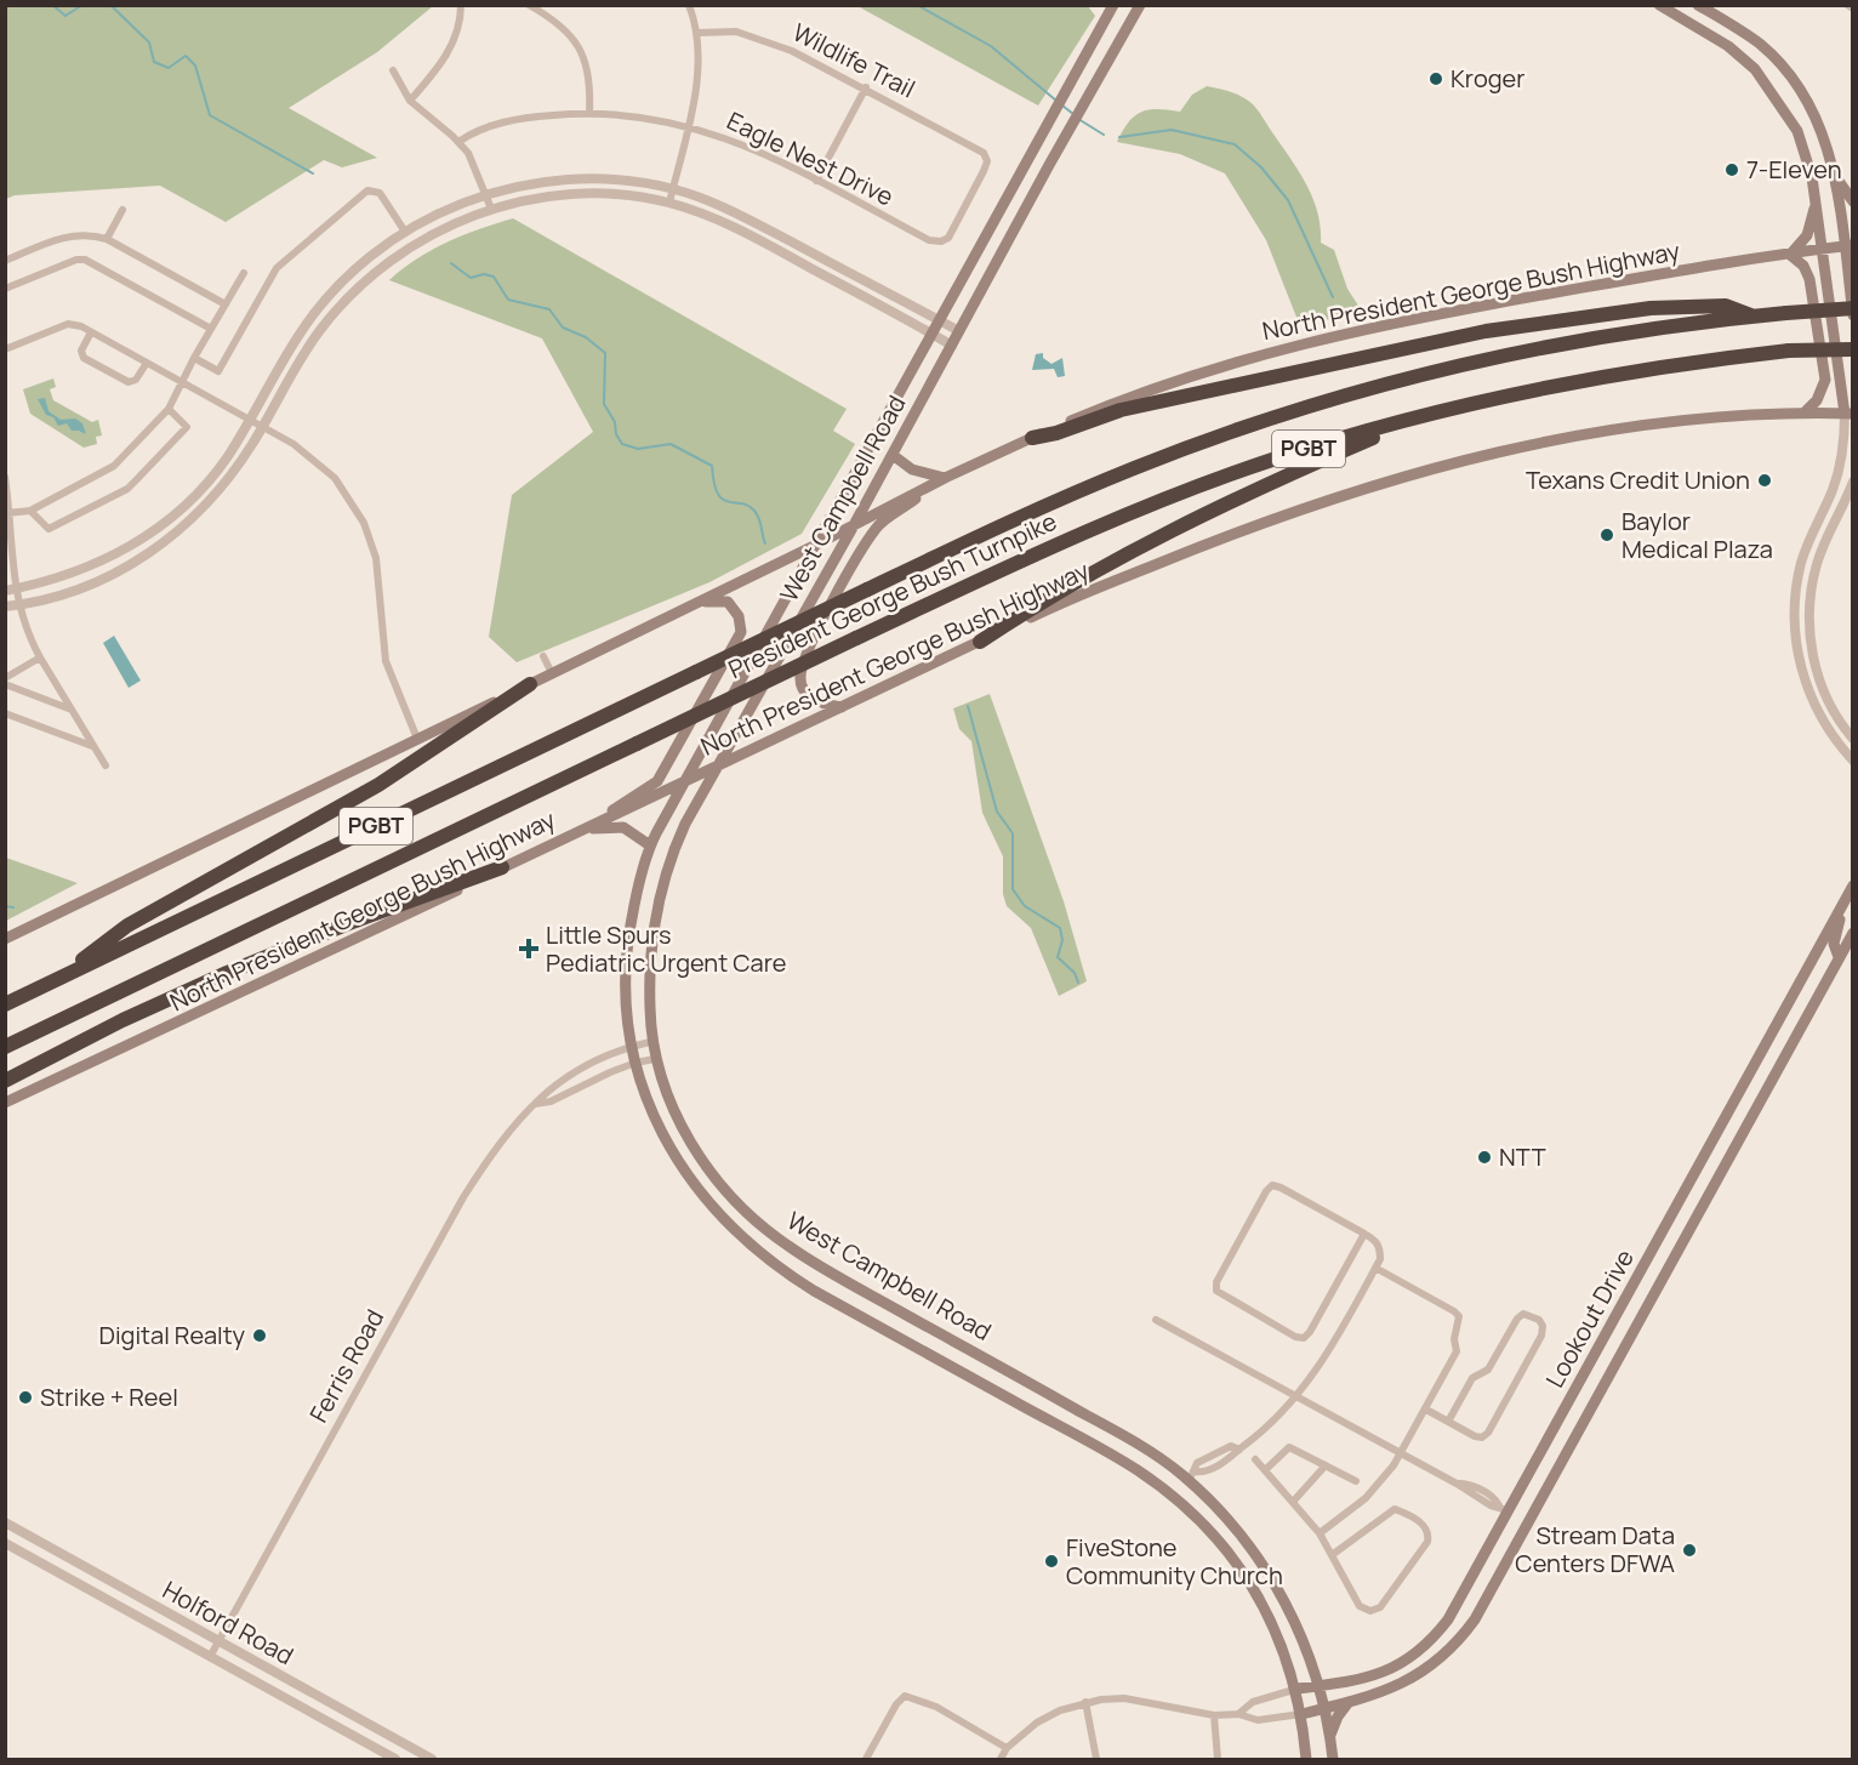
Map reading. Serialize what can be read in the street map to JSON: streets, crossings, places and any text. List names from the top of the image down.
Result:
{
  "streets": {
    "highway": ["PGBT", "President George Bush Turnpike"],
    "main road": ["North President George Bush Highway", "West Campbell Road", "Lookout Drive"],
    "street": [
      "Wildlife Trail",
      "Eagle Nest Drive",
      "Ferris Road",
      "Holford Road"
    ]
  },
  "crossings": [
    ["Wildlife Trail", "Eagle Nest Drive"],
    ["North President George Bush Highway", "West Campbell Road"],
    ["West Campbell Road", "Lookout Drive"],
    ["West Campbell Road", "Ferris Road"],
    ["Ferris Road", "Holford Road"]
  ],
  "places": {
    "other": [
      "Kroger",
      "7-Eleven",
      "Texans Credit Union",
      "Baylor Medical Plaza",
      "NTT",
      "Digital Realty",
      "Strike + Reel",
      "Stream Data Centers DFWA",
      "FiveStone Community Church"
    ],
    "health": ["Little Spurs Pediatric Urgent Care"]
  }
}
